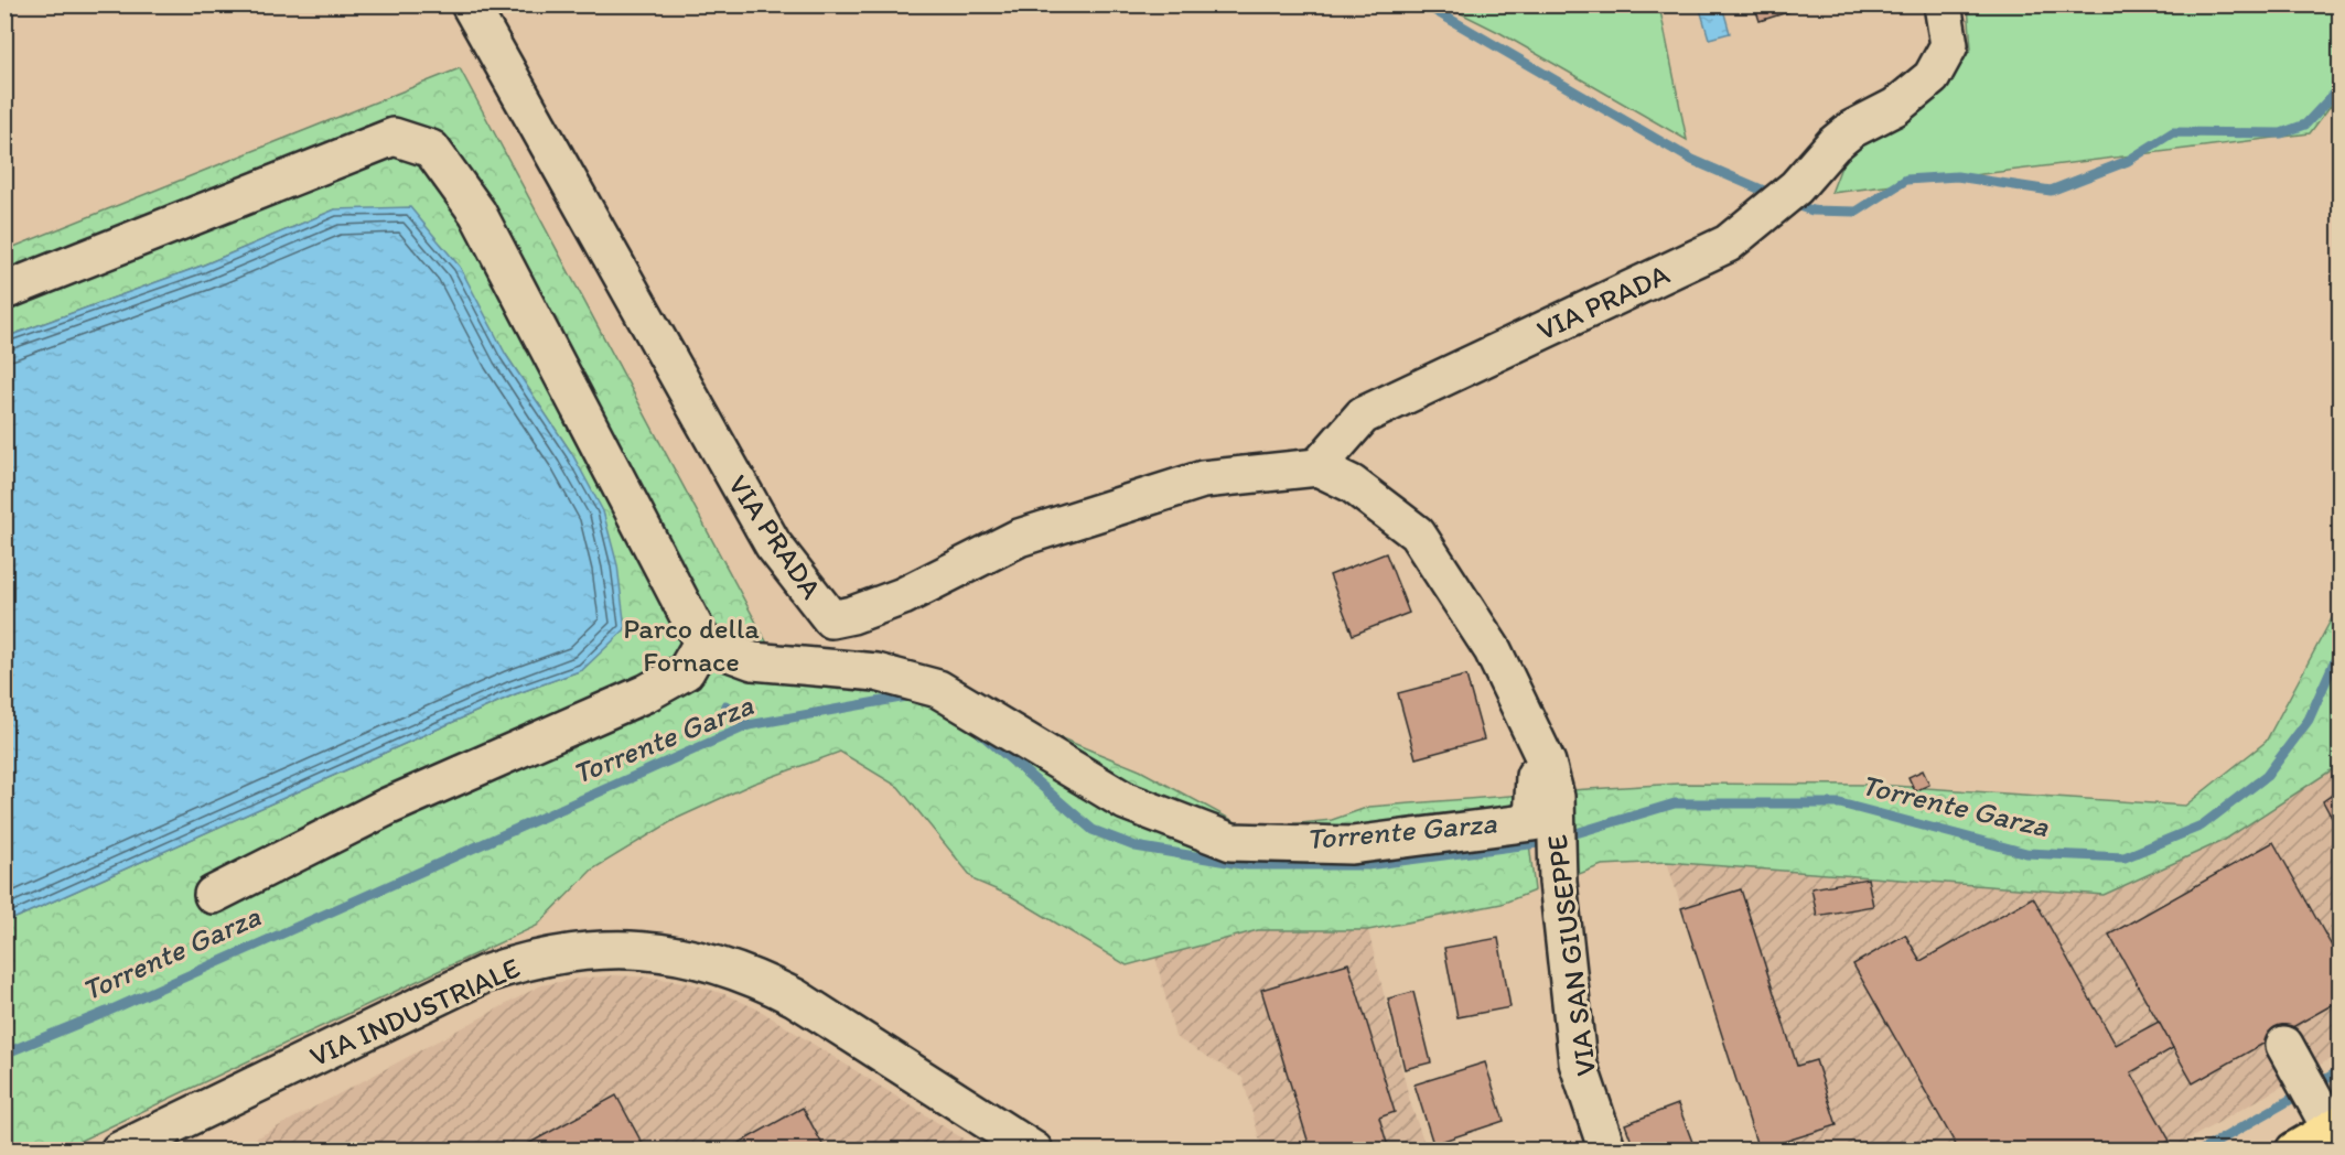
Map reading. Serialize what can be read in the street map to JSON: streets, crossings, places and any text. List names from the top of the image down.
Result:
{
  "streets": {
    "street": ["VIA PRADA", "VIA SAN GIUSEPPE", "VIA INDUSTRIALE"]
  },
  "water": ["Torrente Garza"],
  "parks": ["Parco della Fornace"]
}
